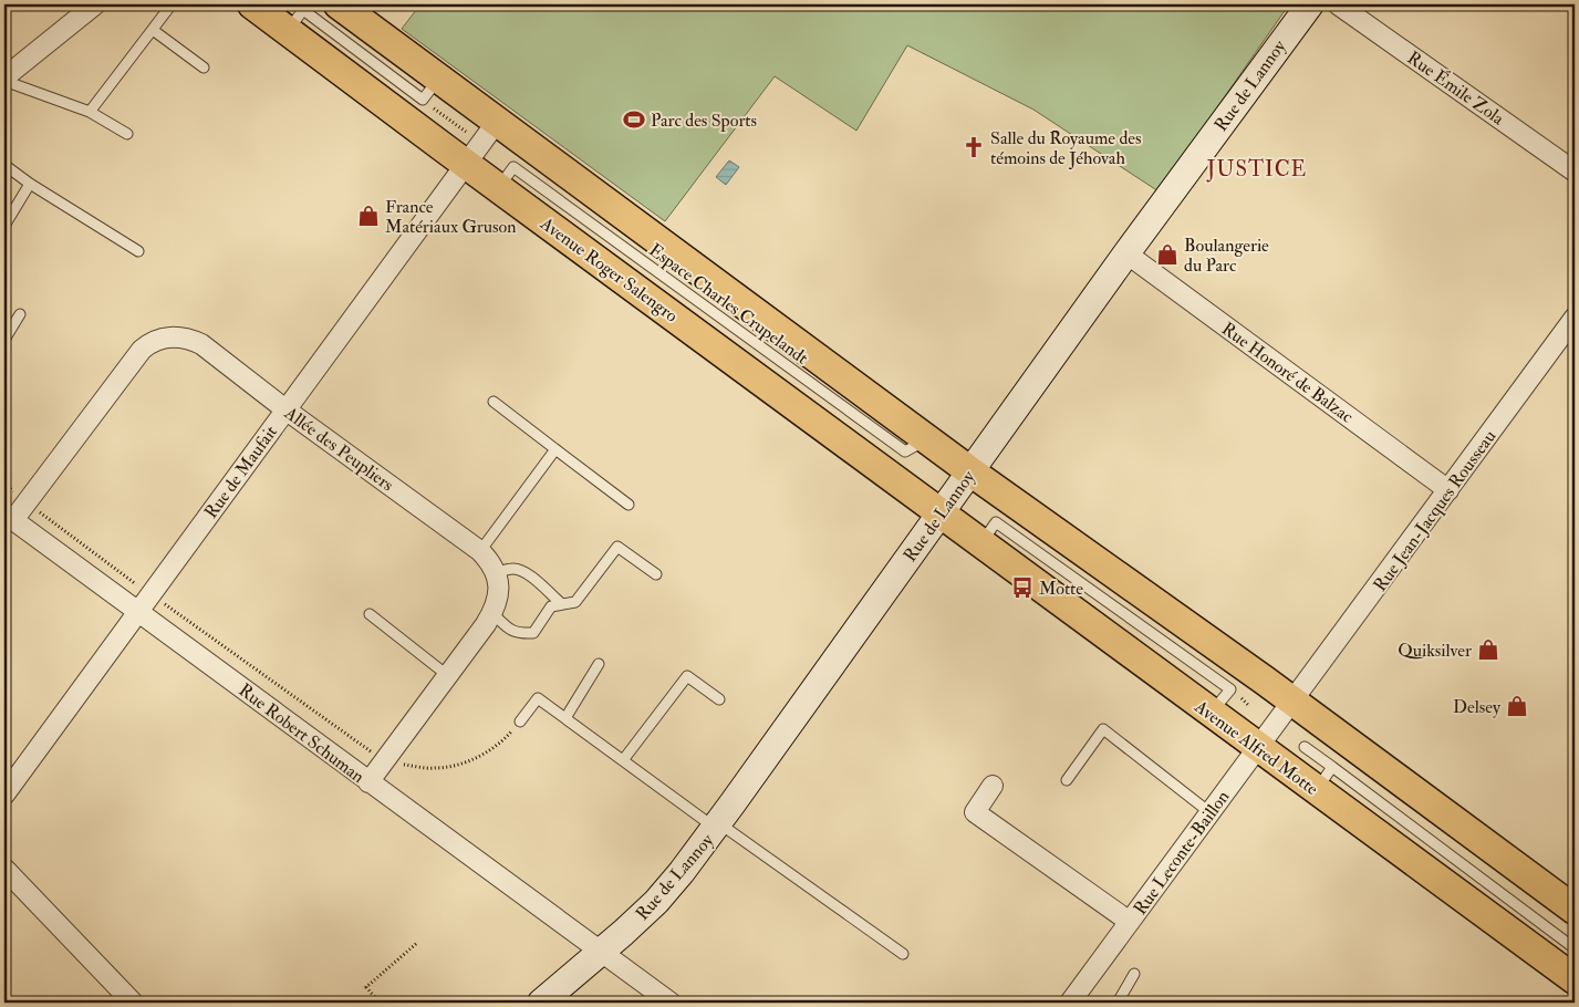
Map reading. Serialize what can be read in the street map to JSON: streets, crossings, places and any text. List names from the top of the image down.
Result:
{
  "streets": {
    "main road": ["Rue de Lannoy", "Avenue Roger Salengro", "Avenue Alfred Motte"],
    "street": [
      "Rue Émile Zola",
      "Rue Honoré de Balzac",
      "Allée des Peupliers",
      "Rue de Maufait",
      "Rue Jean-Jacques Rousseau",
      "Rue Robert Schuman",
      "Rue Leconte-Baillon"
    ],
    "lane": ["Espace Charles Crupelandt"]
  },
  "crossings": [
    ["Rue de Lannoy", "Avenue Roger Salengro"],
    ["Rue de Lannoy", "Rue Honoré de Balzac"],
    ["Rue de Lannoy", "Rue Robert Schuman"],
    ["Rue de Lannoy", "Avenue Alfred Motte"],
    ["Avenue Roger Salengro", "Espace Charles Crupelandt"],
    ["Avenue Roger Salengro", "Rue de Maufait"],
    ["Avenue Roger Salengro", "Avenue Alfred Motte"],
    ["Rue Honoré de Balzac", "Rue Jean-Jacques Rousseau"],
    ["Allée des Peupliers", "Rue de Maufait"],
    ["Allée des Peupliers", "Rue Robert Schuman"],
    ["Rue de Maufait", "Rue Robert Schuman"],
    ["Rue Jean-Jacques Rousseau", "Rue Leconte-Baillon"],
    ["Avenue Alfred Motte", "Rue Leconte-Baillon"]
  ],
  "districts": ["JUSTICE"],
  "places": {
    "sports": ["Parc des Sports"],
    "church": ["Salle du Royaume des témoins de Jéhovah"],
    "shop": [
      "France Matériaux Gruson",
      "Boulangerie du Parc",
      "Quiksilver",
      "Delsey"
    ],
    "bus stop": ["Motte"]
  }
}
